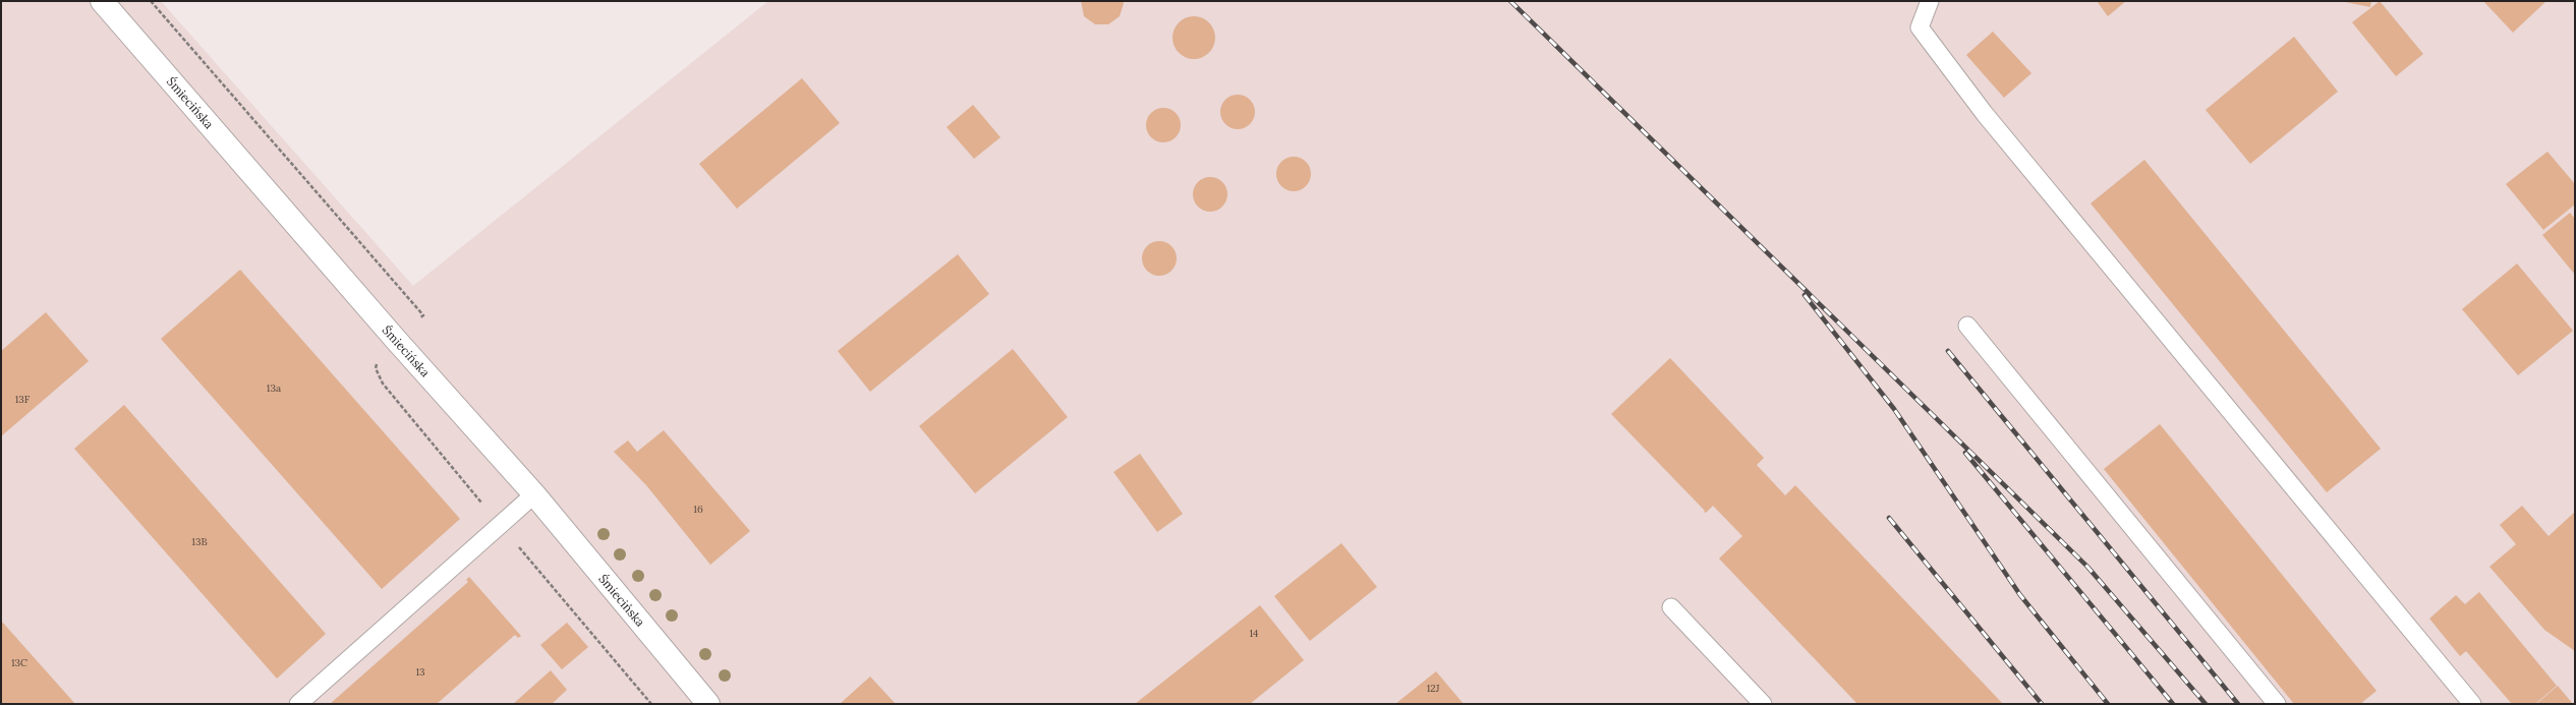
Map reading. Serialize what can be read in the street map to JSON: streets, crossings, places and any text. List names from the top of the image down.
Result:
{
  "streets": {
    "street": ["Śmiecińska"]
  },
  "house_numbers": [
    "13a",
    "13F",
    "16",
    "13B",
    "14",
    "13C",
    "13",
    "12J"
  ]
}
